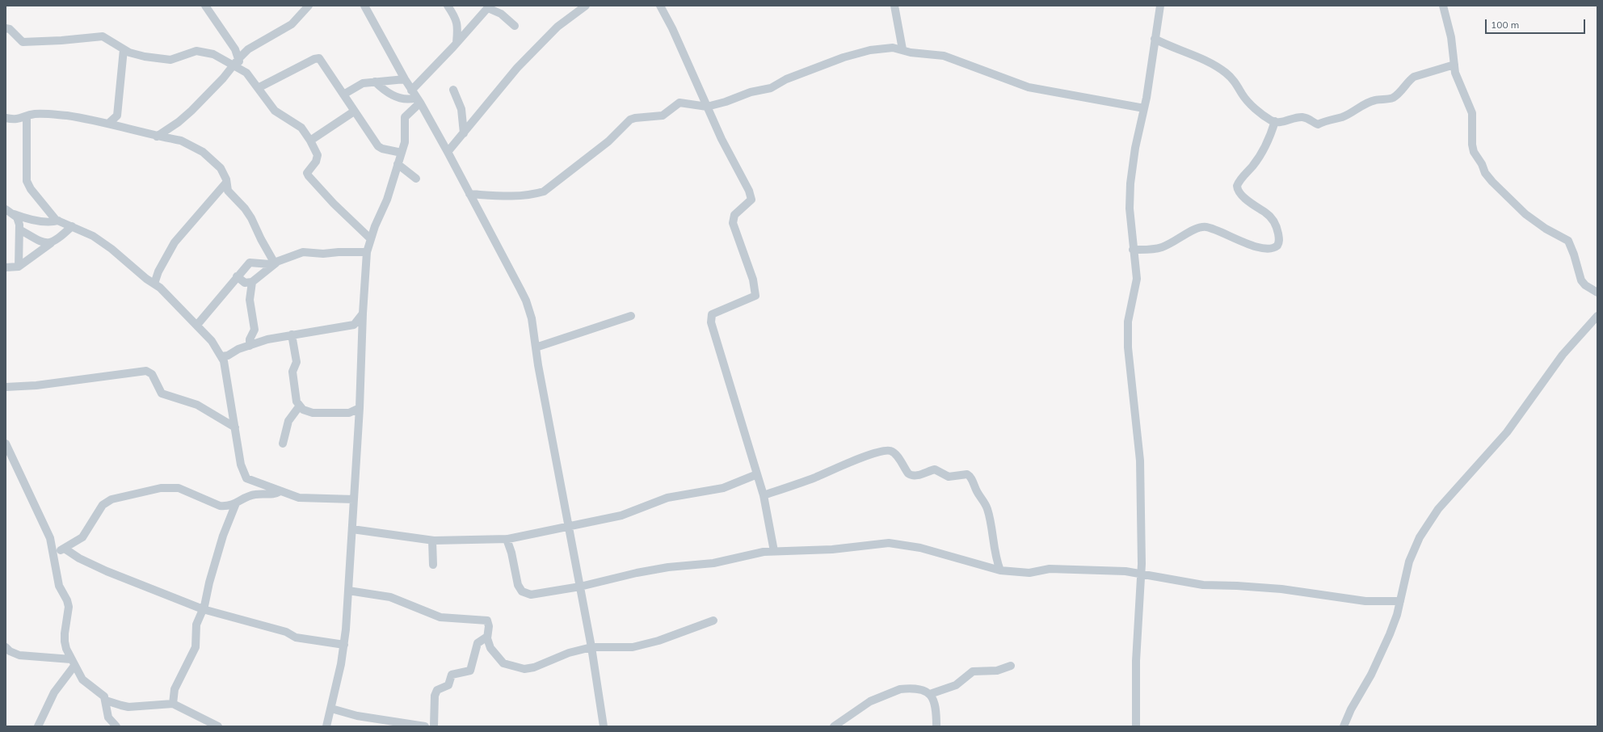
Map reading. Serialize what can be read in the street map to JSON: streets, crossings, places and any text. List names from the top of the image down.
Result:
{
  "scale_bar": "100 m"
}
